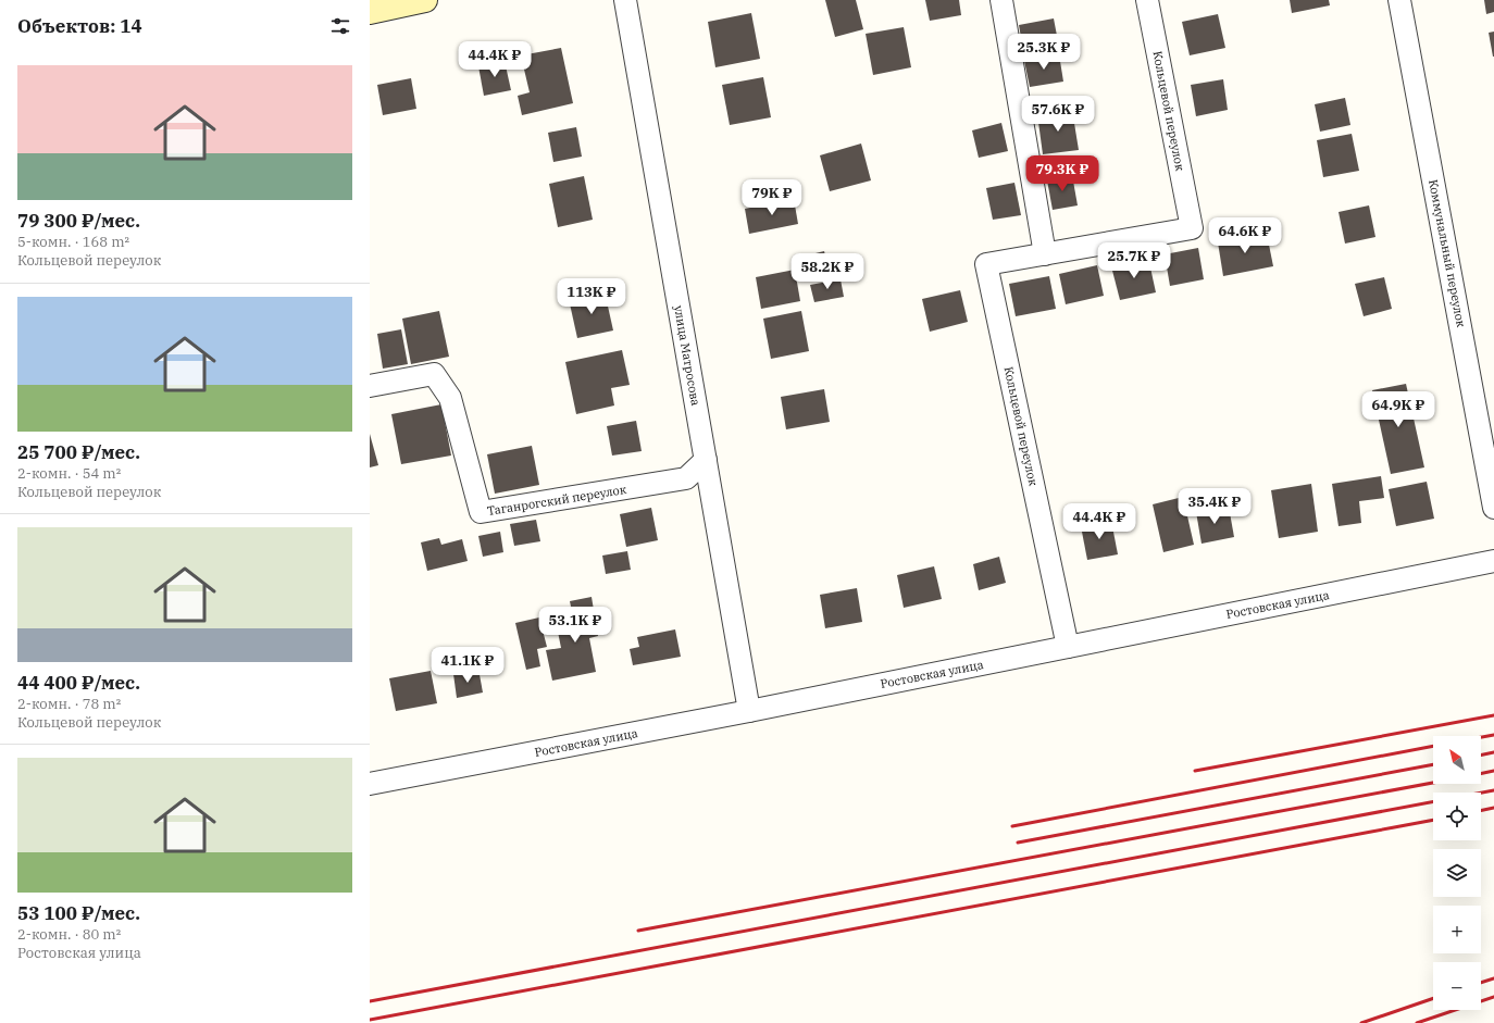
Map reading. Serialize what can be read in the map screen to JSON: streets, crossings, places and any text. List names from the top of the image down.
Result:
{
  "streets": {
    "street": [
      "Кольцевой переулок",
      "Коммунальный переулок",
      "улица Матросова",
      "Таганрогский переулок",
      "Ростовская улица"
    ]
  },
  "crossings": [
    ["Кольцевой переулок", "Ростовская улица"],
    ["улица Матросова", "Таганрогский переулок"],
    ["улица Матросова", "Ростовская улица"]
  ],
  "north": "top left",
  "page": {
    "heading": "Объектов: 14",
    "price": [
      "25.3K ₽",
      "44.4K ₽",
      "57.6K ₽",
      "79.3K ₽",
      "79K ₽",
      "64.6K ₽",
      "25.7K ₽",
      "58.2K ₽",
      "113K ₽",
      "64.9K ₽",
      "35.4K ₽",
      "44.4K ₽",
      "53.1K ₽",
      "41.1K ₽"
    ],
    "list": [
      {
        "name": "79 300 ₽/мес.",
        "note": "5-комн. · 168 m² · Кольцевой переулок"
      },
      {
        "name": "25 700 ₽/мес.",
        "note": "2-комн. · 54 m² · Кольцевой переулок"
      },
      {
        "name": "44 400 ₽/мес.",
        "note": "2-комн. · 78 m² · Кольцевой переулок"
      },
      {
        "name": "53 100 ₽/мес.",
        "note": "2-комн. · 80 m² · Ростовская улица"
      }
    ],
    "map_buttons": ["+", "−"]
  }
}
